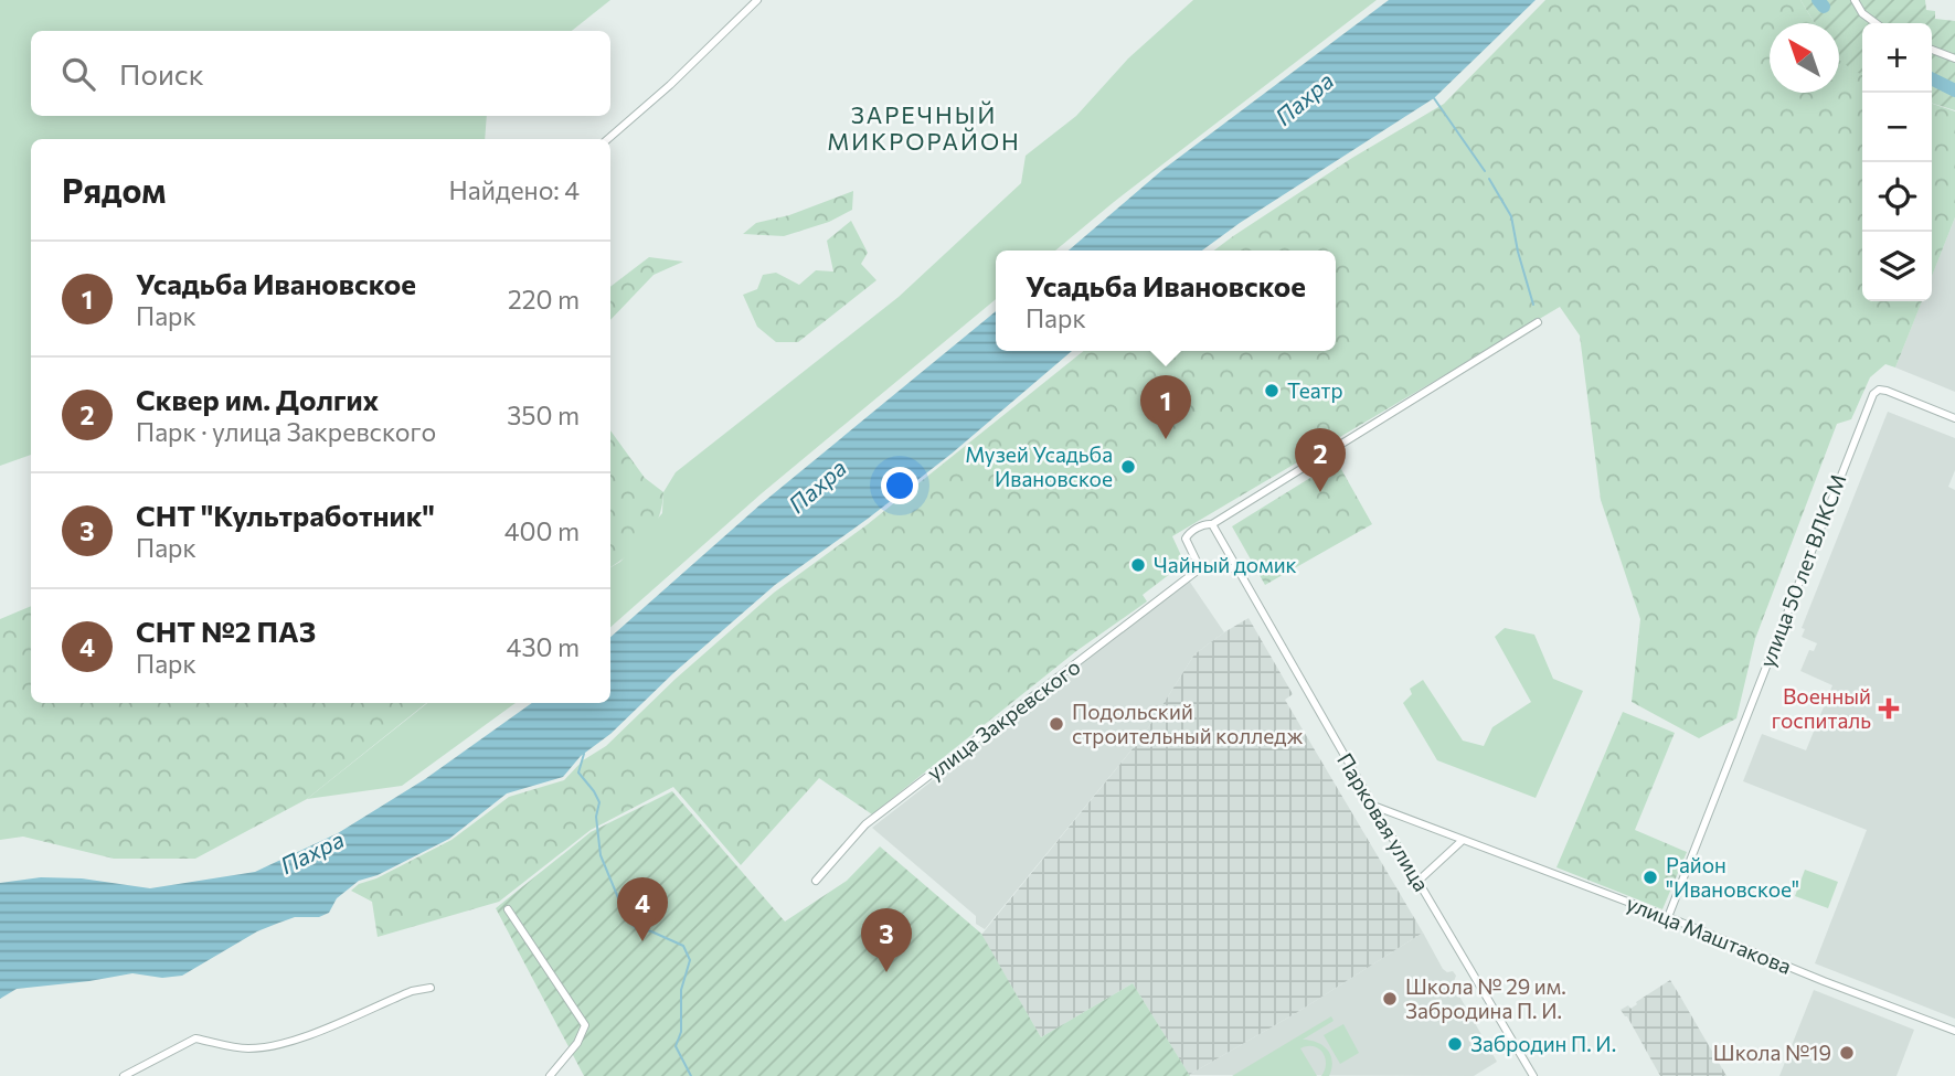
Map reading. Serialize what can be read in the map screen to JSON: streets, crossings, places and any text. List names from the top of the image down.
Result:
{
  "streets": {
    "street": [
      "улица 50 лет ВЛКСМ",
      "улица Закревского",
      "Парковая улица",
      "улица Маштакова"
    ]
  },
  "crossings": [
    ["улица 50 лет ВЛКСМ", "улица Маштакова"],
    ["Парковая улица", "улица Маштакова"]
  ],
  "districts": ["ЗАРЕЧНЫЙ МИКРОРАЙОН"],
  "water": ["Пахра"],
  "places": {
    "other": [
      "Театр",
      "Музей Усадьба Ивановское",
      "Чайный домик",
      "Подольский строительный колледж",
      "Район \"Ивановское\"",
      "Школа № 29 им. Забродина П. И.",
      "Забродин П. И.",
      "Школа №19"
    ],
    "health": ["Военный госпиталь"]
  },
  "north": "top left",
  "page": {
    "map_buttons": ["+", "−"],
    "search": "Поиск",
    "heading": ["Рядом", "Найдено: 4"],
    "list": [
      {
        "mark": "1",
        "name": "Усадьба Ивановское",
        "note": "Парк",
        "value": "220 m"
      },
      {
        "mark": "2",
        "name": "Сквер им. Долгих",
        "note": "Парк · улица Закревского",
        "value": "350 m"
      },
      {
        "mark": "3",
        "name": "СНТ \"Культработник\"",
        "note": "Парк",
        "value": "400 m"
      },
      {
        "mark": "4",
        "name": "СНТ №2 ПАЗ",
        "note": "Парк",
        "value": "430 m"
      }
    ],
    "popup": ["Усадьба Ивановское", "Парк"],
    "pins": [
      "1",
      "2",
      "4",
      "3"
    ]
  }
}
